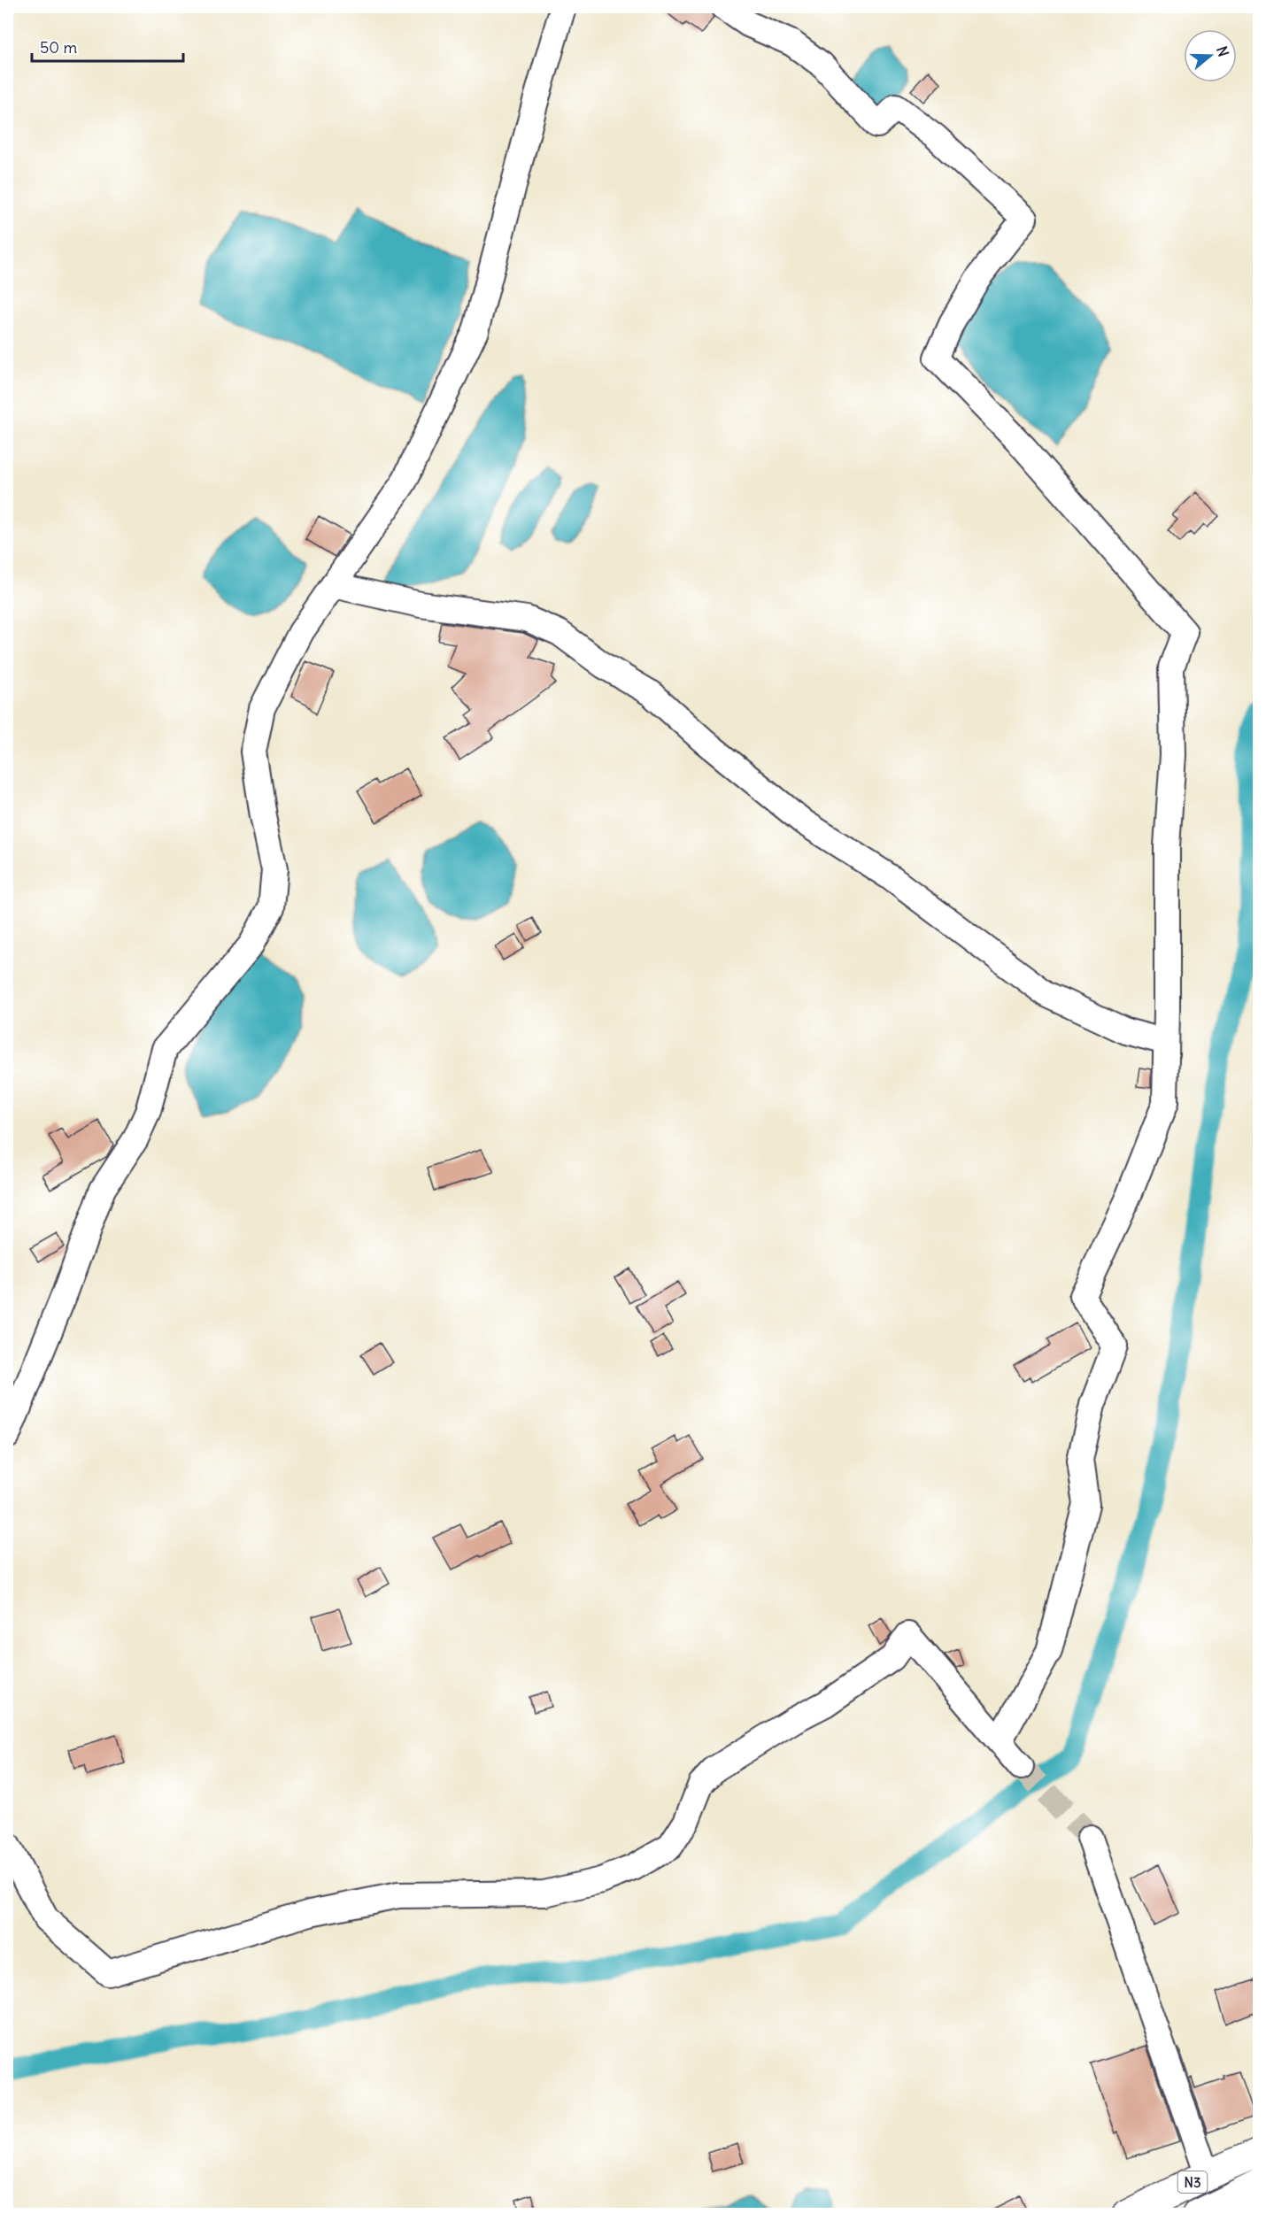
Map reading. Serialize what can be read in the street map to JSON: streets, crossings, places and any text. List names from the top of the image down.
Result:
{
  "streets": {
    "highway": ["N3"]
  },
  "scale_bar": "50 m",
  "north": "right"
}
